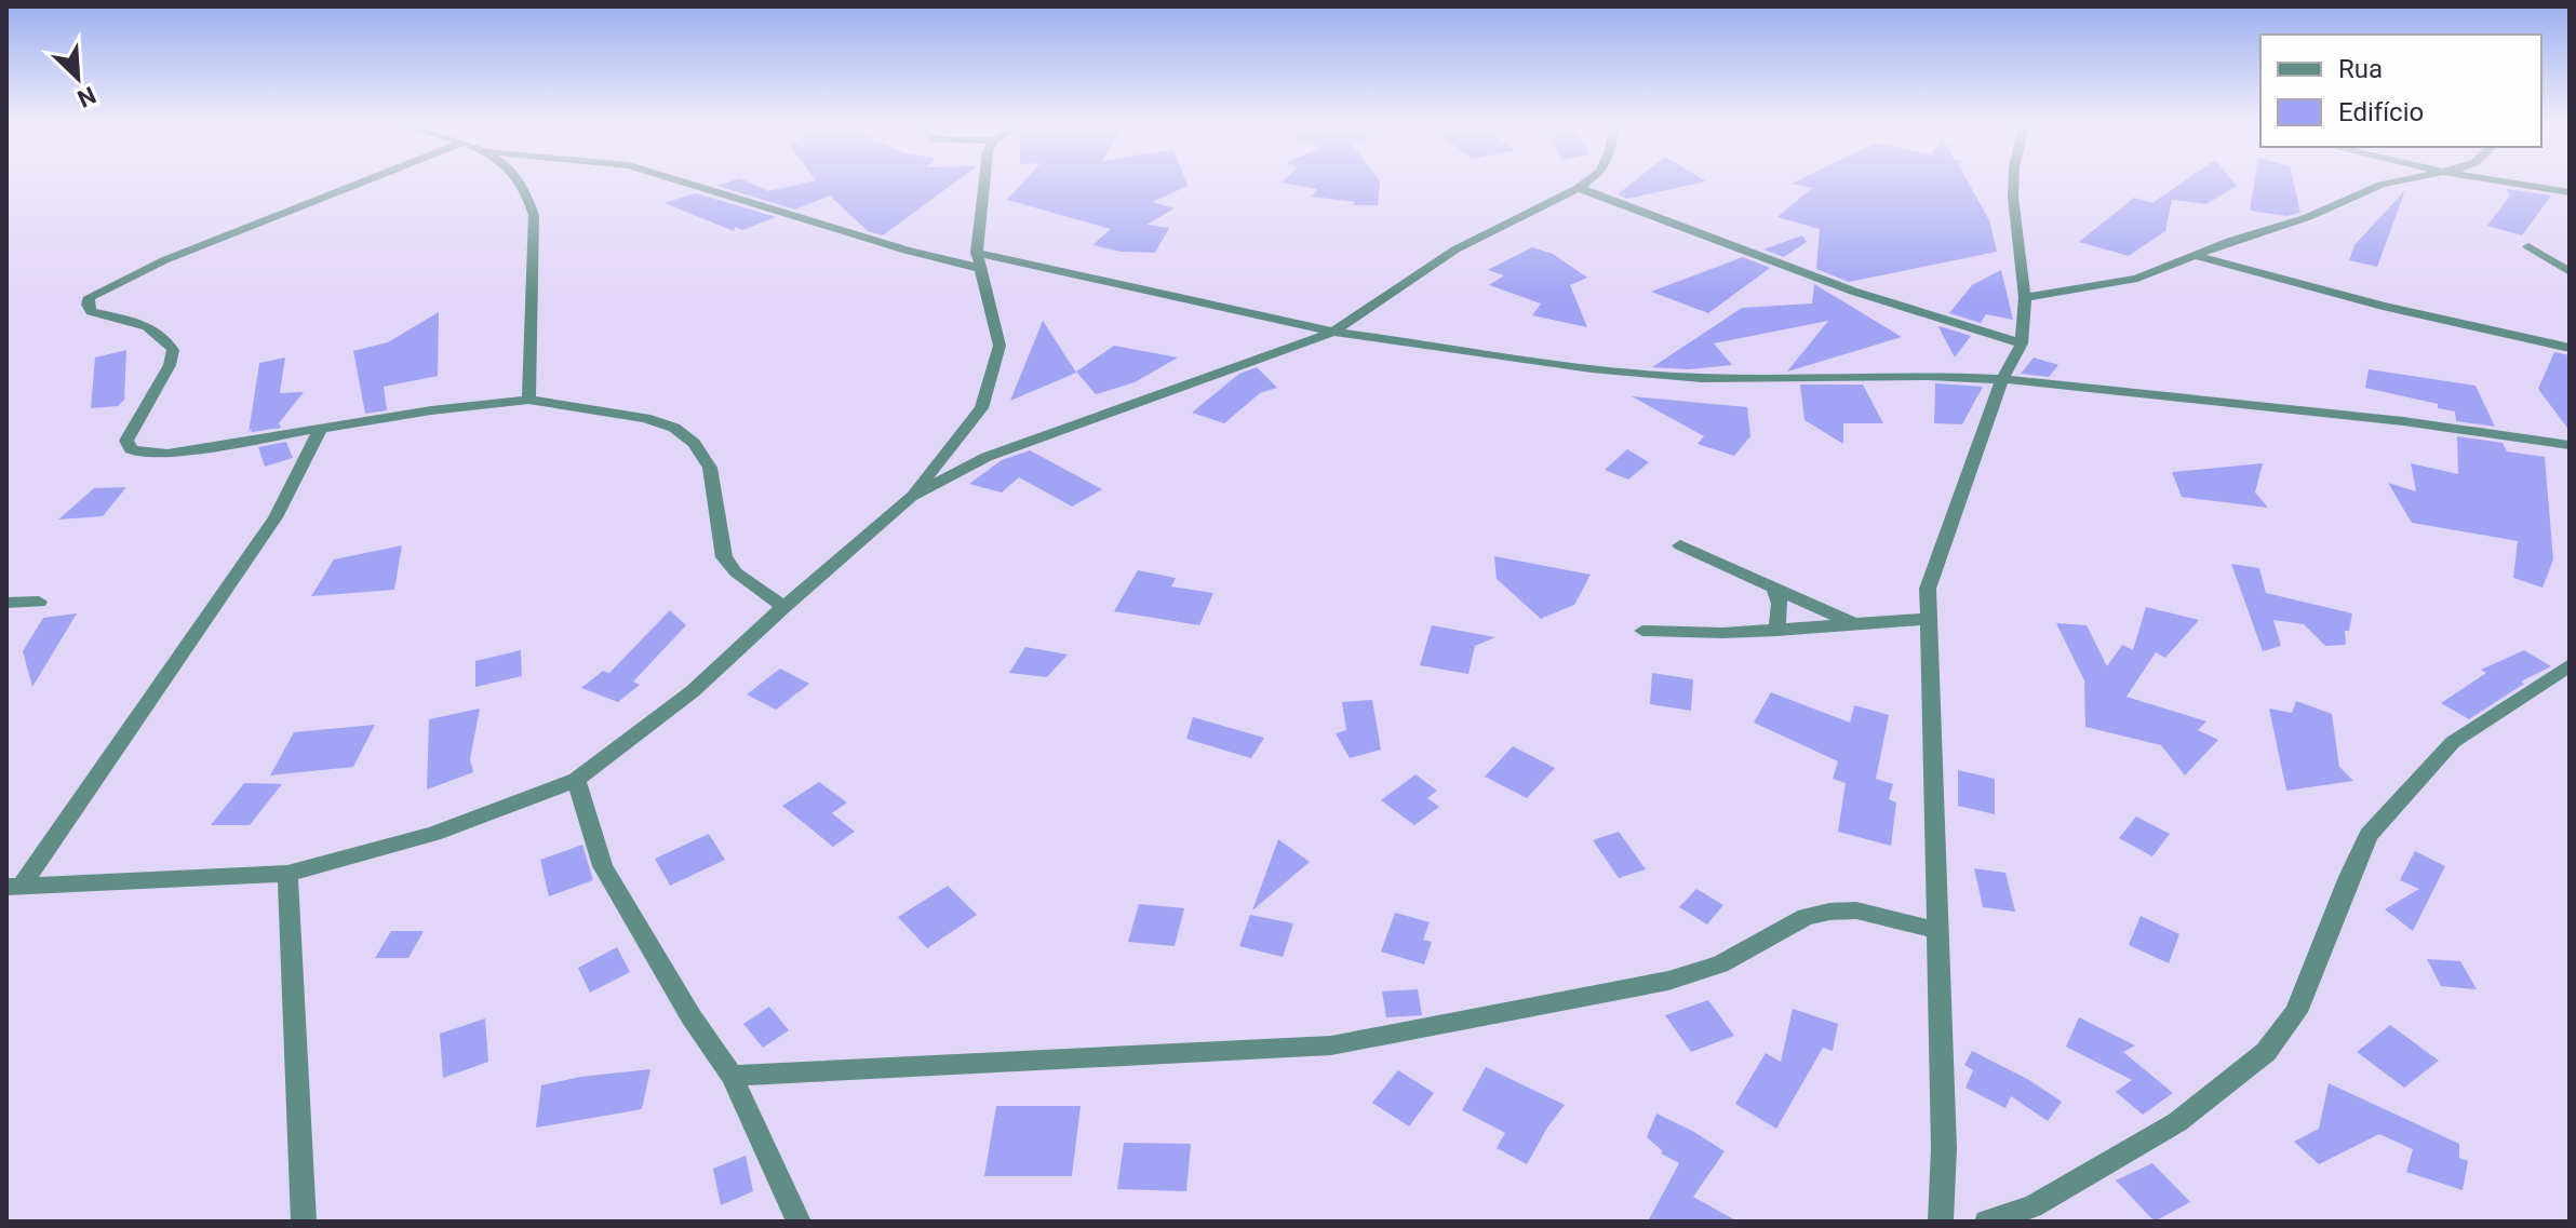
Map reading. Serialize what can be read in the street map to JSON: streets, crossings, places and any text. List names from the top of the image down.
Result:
{
  "legend": ["Rua", "Edifício"],
  "north": "bottom right"
}
